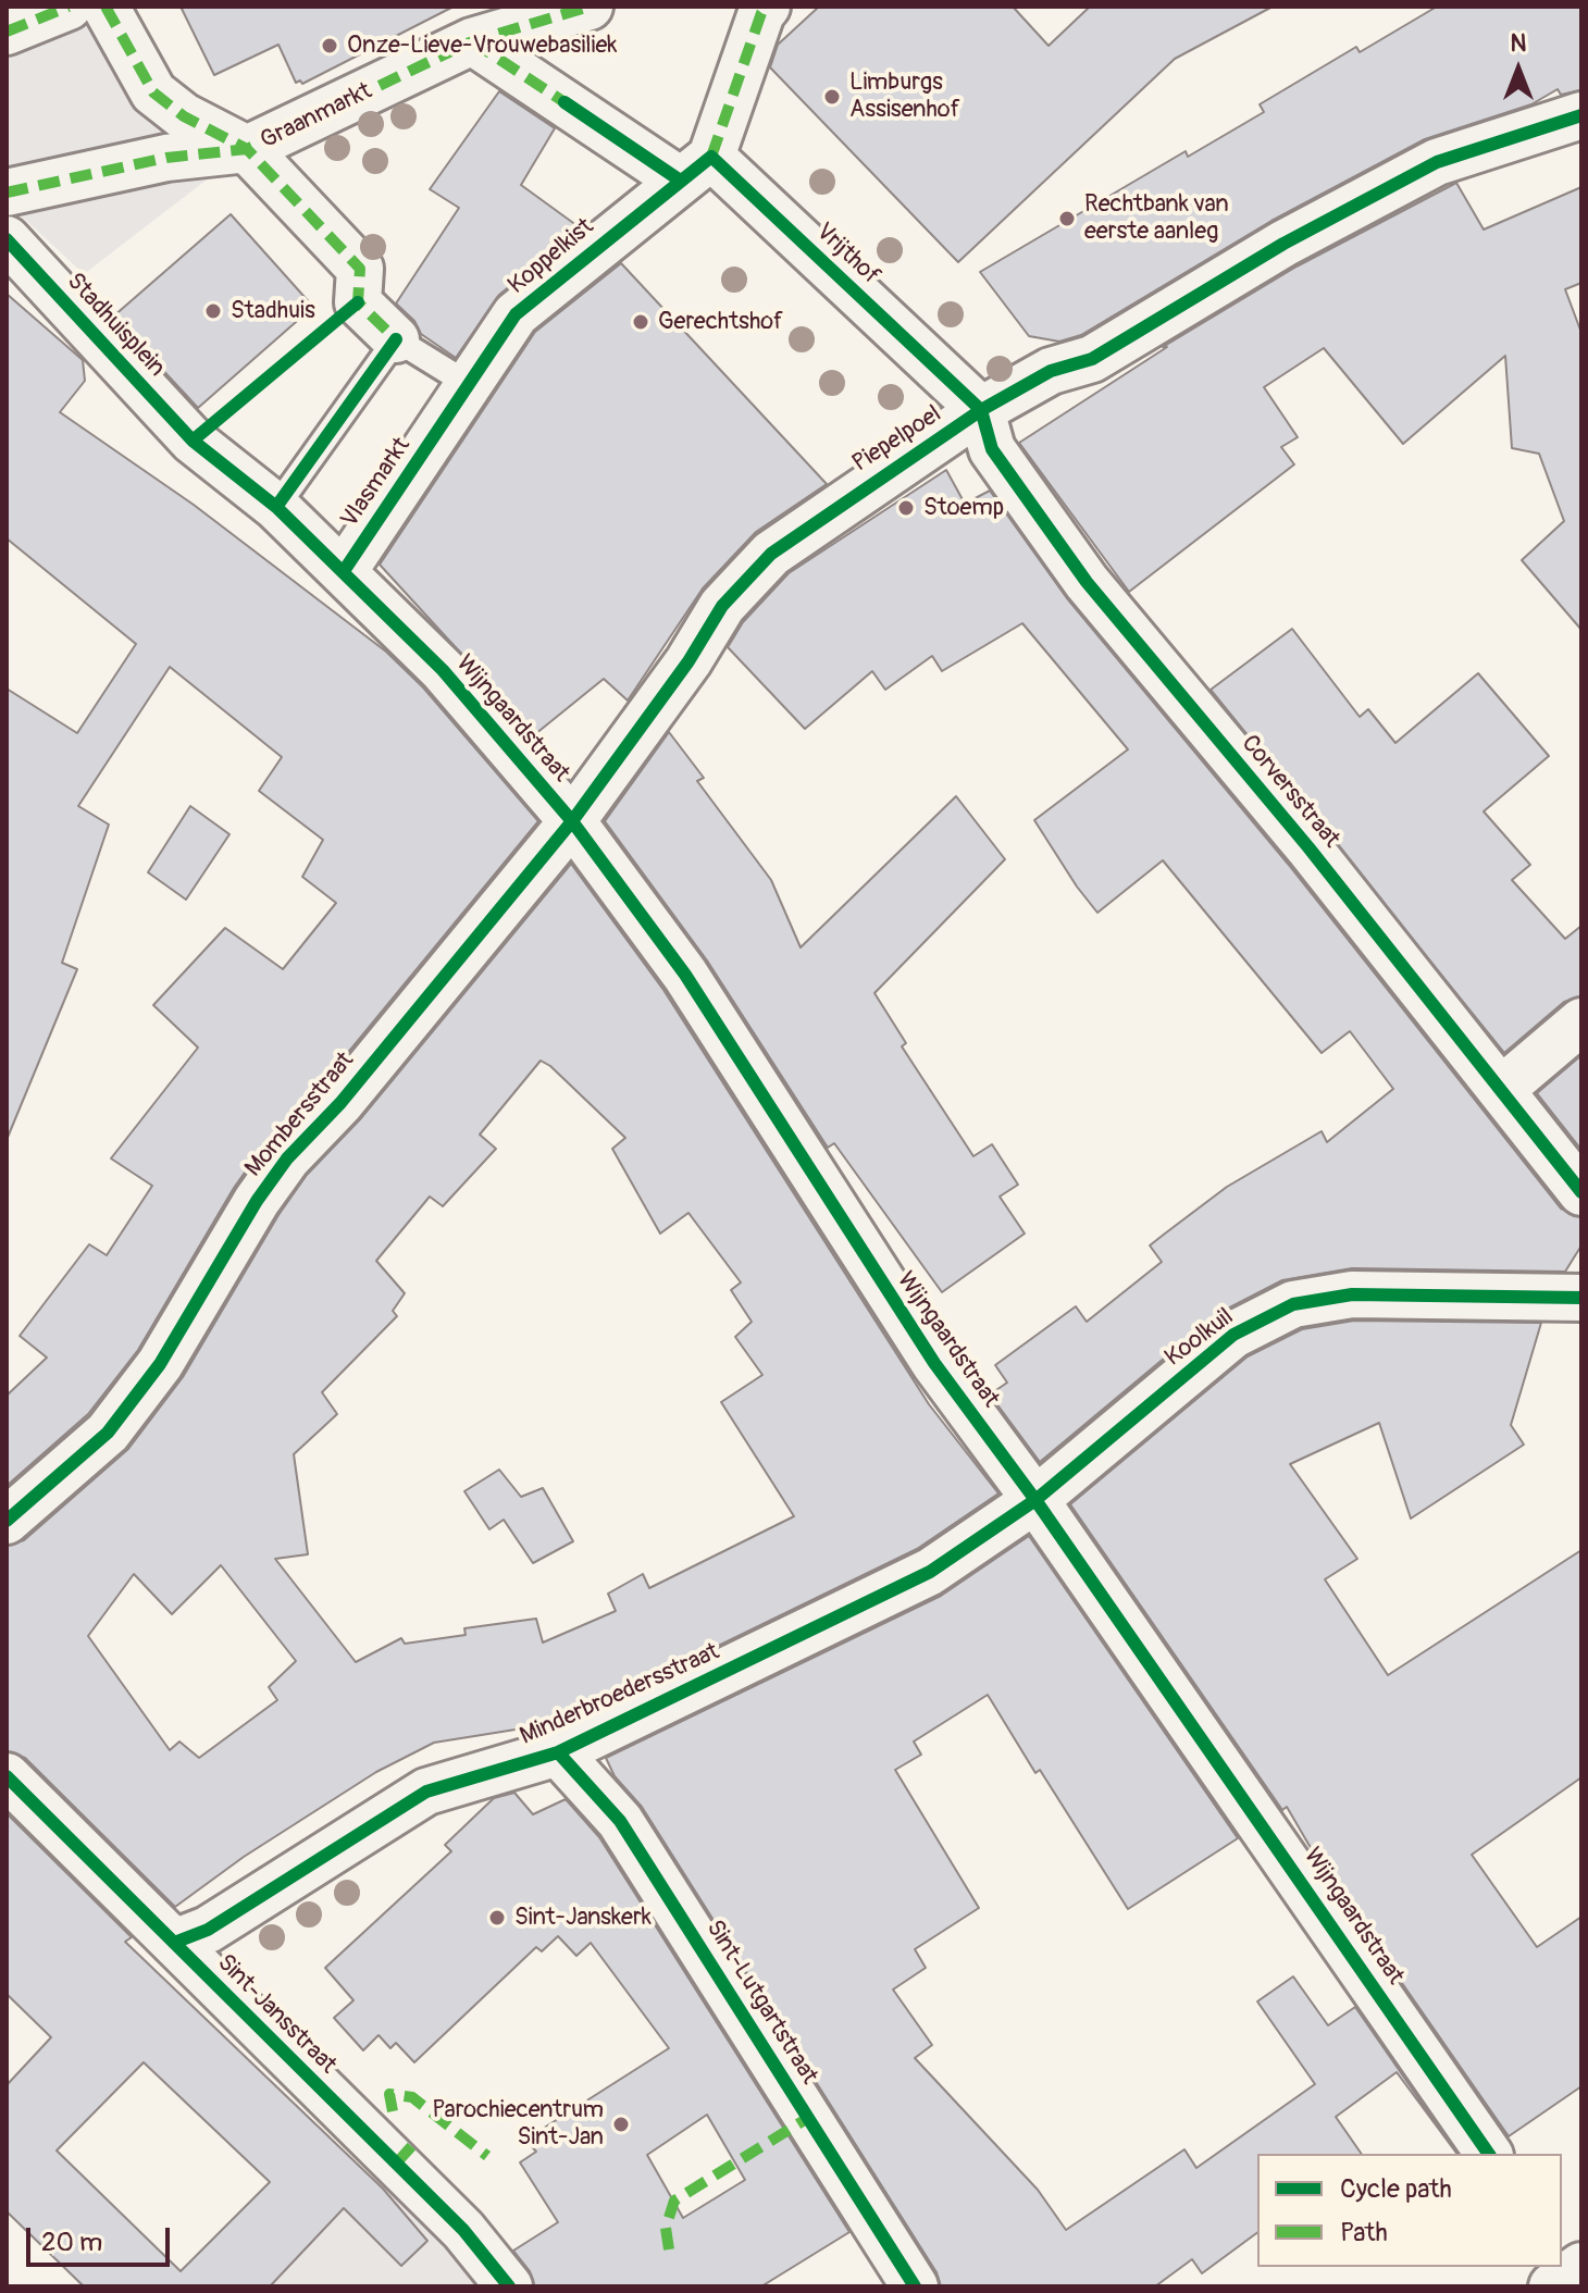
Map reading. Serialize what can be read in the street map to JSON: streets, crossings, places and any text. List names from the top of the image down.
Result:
{
  "streets": {
    "street": [
      "Graanmarkt",
      "Vrijthof",
      "Koppelkist",
      "Stadhuisplein",
      "Piepelpoel",
      "Vlasmarkt",
      "Wijngaardstraat",
      "Corversstraat",
      "Mombersstraat",
      "Koolkuil",
      "Minderbroedersstraat",
      "Sint-Lutgartstraat",
      "Sint-Jansstraat"
    ]
  },
  "crossings": [
    ["Vrijthof", "Koppelkist"],
    ["Vrijthof", "Piepelpoel"],
    ["Vrijthof", "Corversstraat"],
    ["Koppelkist", "Vlasmarkt"],
    ["Stadhuisplein", "Vlasmarkt"],
    ["Piepelpoel", "Wijngaardstraat"],
    ["Piepelpoel", "Corversstraat"],
    ["Piepelpoel", "Mombersstraat"],
    ["Vlasmarkt", "Wijngaardstraat"],
    ["Wijngaardstraat", "Mombersstraat"],
    ["Wijngaardstraat", "Koolkuil"],
    ["Wijngaardstraat", "Minderbroedersstraat"],
    ["Koolkuil", "Minderbroedersstraat"],
    ["Minderbroedersstraat", "Sint-Lutgartstraat"],
    ["Minderbroedersstraat", "Sint-Jansstraat"]
  ],
  "places": [
    "Onze-Lieve-Vrouwebasiliek",
    "Limburgs Assisenhof",
    "Rechtbank van eerste aanleg",
    "Stadhuis",
    "Gerechtshof",
    "Stoemp",
    "Sint-Janskerk",
    "Parochiecentrum Sint-Jan"
  ],
  "legend": ["Cycle path", "Path"],
  "scale_bar": "20 m",
  "north": "top"
}
